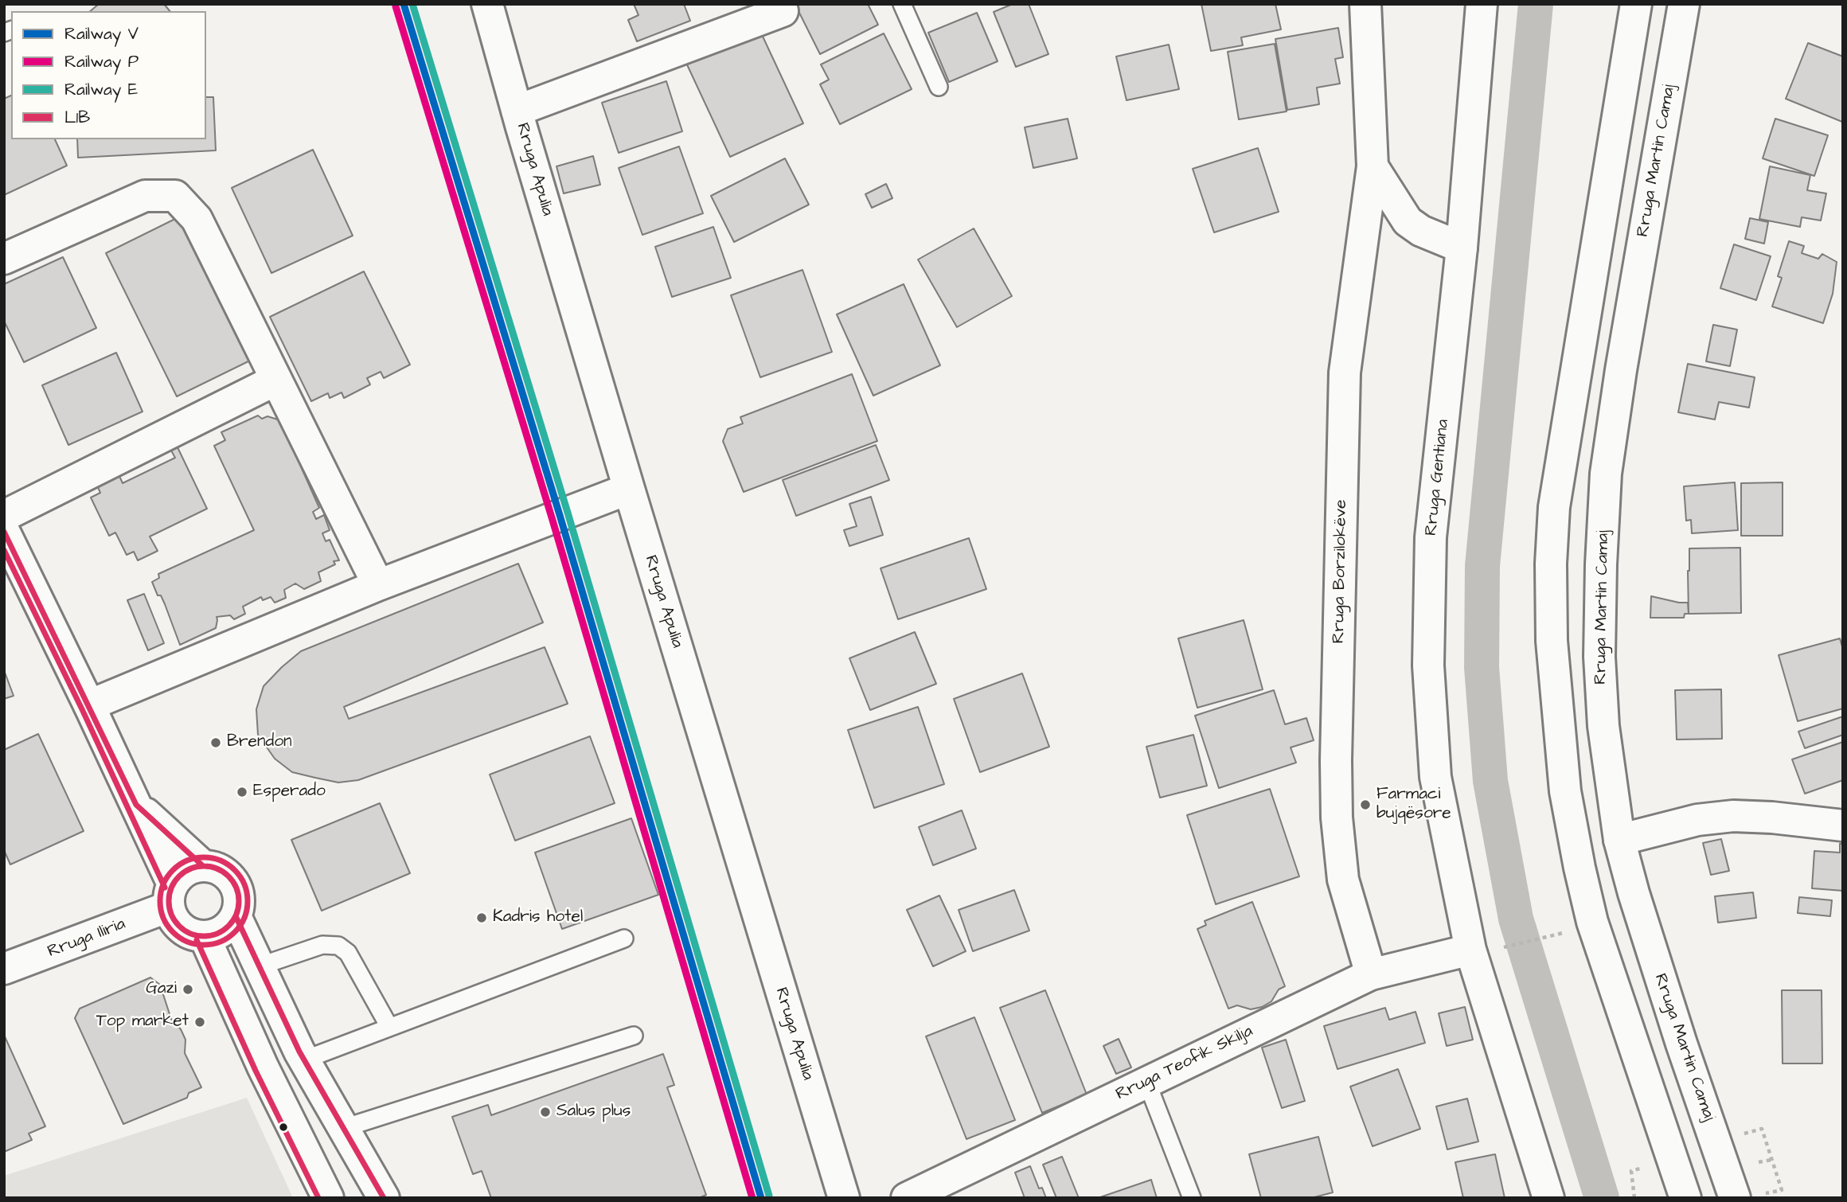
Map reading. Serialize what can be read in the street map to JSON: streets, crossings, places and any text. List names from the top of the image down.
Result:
{
  "streets": {
    "main road": [
      "Rruga Martin Camaj",
      "Rruga Apulia",
      "Rruga Gentiana",
      "Rruga Borzilokëve",
      "Rruga Iliria",
      "Rruga Teofik Skilja"
    ]
  },
  "crossings": [
    ["Rruga Gentiana", "Rruga Borzilokëve"],
    ["Rruga Gentiana", "Rruga Teofik Skilja"],
    ["Rruga Borzilokëve", "Rruga Teofik Skilja"]
  ],
  "places": [
    "Brendon",
    "Esperado",
    "Farmaci bujqësore",
    "Kadris hotel",
    "Gazi",
    "Top market",
    "Salus plus"
  ],
  "lines": [
    "rail line V",
    "rail line E",
    "rail line P",
    "transit line L1B"
  ],
  "legend": [
    "Railway V",
    "Railway P",
    "Railway E",
    "L1B"
  ]
}
